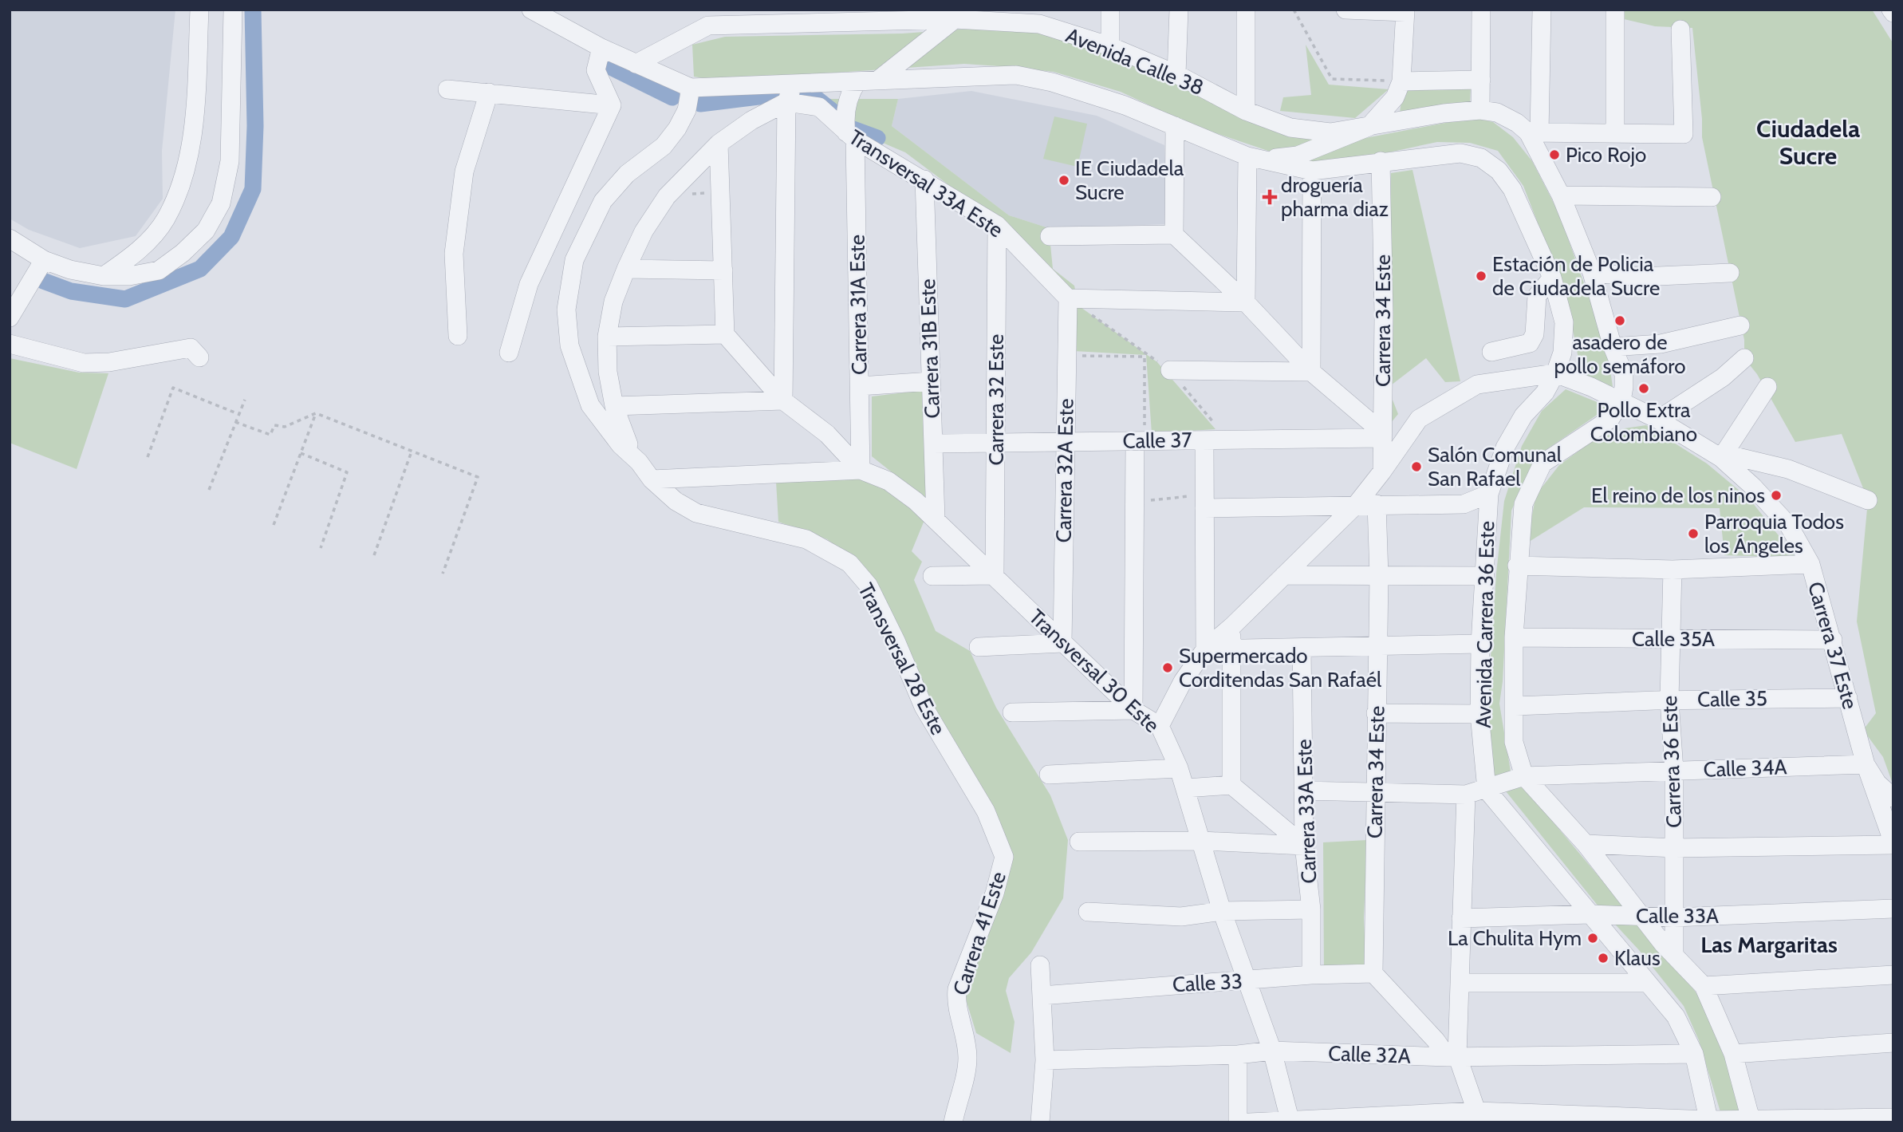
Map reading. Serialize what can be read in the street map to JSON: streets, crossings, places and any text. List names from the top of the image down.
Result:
{
  "streets": {
    "street": [
      "Avenida Calle 38",
      "Transversal 33A Este",
      "Carrera 31A Este",
      "Carrera 34 Este",
      "Carrera 31B Este",
      "Carrera 32 Este",
      "Calle 37",
      "Carrera 32A Este",
      "Avenida Carrera 36 Este",
      "Calle 35A",
      "Carrera 37 Este",
      "Transversal 28 Este",
      "Transversal 30 Este",
      "Calle 35",
      "Carrera 36 Este",
      "Calle 34A",
      "Carrera 33A Este",
      "Calle 33A",
      "Carrera 41 Este",
      "Calle 33",
      "Calle 32A"
    ]
  },
  "crossings": [
    ["Transversal 33A Este", "Carrera 31A Este"],
    ["Transversal 33A Este", "Carrera 31B Este"],
    ["Transversal 33A Este", "Carrera 32 Este"],
    ["Transversal 33A Este", "Carrera 32A Este"],
    ["Carrera 31A Este", "Transversal 30 Este"],
    ["Carrera 34 Este", "Calle 37"],
    ["Carrera 34 Este", "Calle 34A"],
    ["Carrera 34 Este", "Calle 33"],
    ["Carrera 31B Este", "Calle 37"],
    ["Carrera 31B Este", "Transversal 30 Este"],
    ["Carrera 32 Este", "Calle 37"],
    ["Carrera 32 Este", "Transversal 30 Este"],
    ["Calle 37", "Carrera 32A Este"],
    ["Carrera 32A Este", "Transversal 30 Este"],
    ["Avenida Carrera 36 Este", "Calle 35A"],
    ["Avenida Carrera 36 Este", "Calle 35"],
    ["Avenida Carrera 36 Este", "Carrera 36 Este"],
    ["Avenida Carrera 36 Este", "Calle 34A"],
    ["Avenida Carrera 36 Este", "Calle 33A"],
    ["Calle 35A", "Carrera 37 Este"],
    ["Calle 35A", "Carrera 36 Este"],
    ["Carrera 37 Este", "Calle 35"],
    ["Carrera 37 Este", "Calle 34A"],
    ["Transversal 28 Este", "Carrera 41 Este"],
    ["Transversal 30 Este", "Calle 33"],
    ["Transversal 30 Este", "Calle 32A"],
    ["Calle 35", "Carrera 36 Este"],
    ["Carrera 36 Este", "Calle 34A"],
    ["Carrera 36 Este", "Calle 33A"],
    ["Calle 34A", "Carrera 33A Este"],
    ["Carrera 33A Este", "Calle 33"]
  ],
  "districts": ["Ciudadela Sucre", "Las Margaritas"],
  "places": {
    "other": [
      "Pico Rojo",
      "IE Ciudadela Sucre",
      "Estación de Policia de Ciudadela Sucre",
      "asadero de pollo semáforo",
      "Pollo Extra Colombiano",
      "Salón Comunal San Rafael",
      "El reino de los ninos",
      "Parroquia Todos los Ángeles",
      "Supermercado Corditendas San Rafaél",
      "La Chulita Hym",
      "Klaus"
    ],
    "health": ["droguería pharma diaz"]
  }
}
